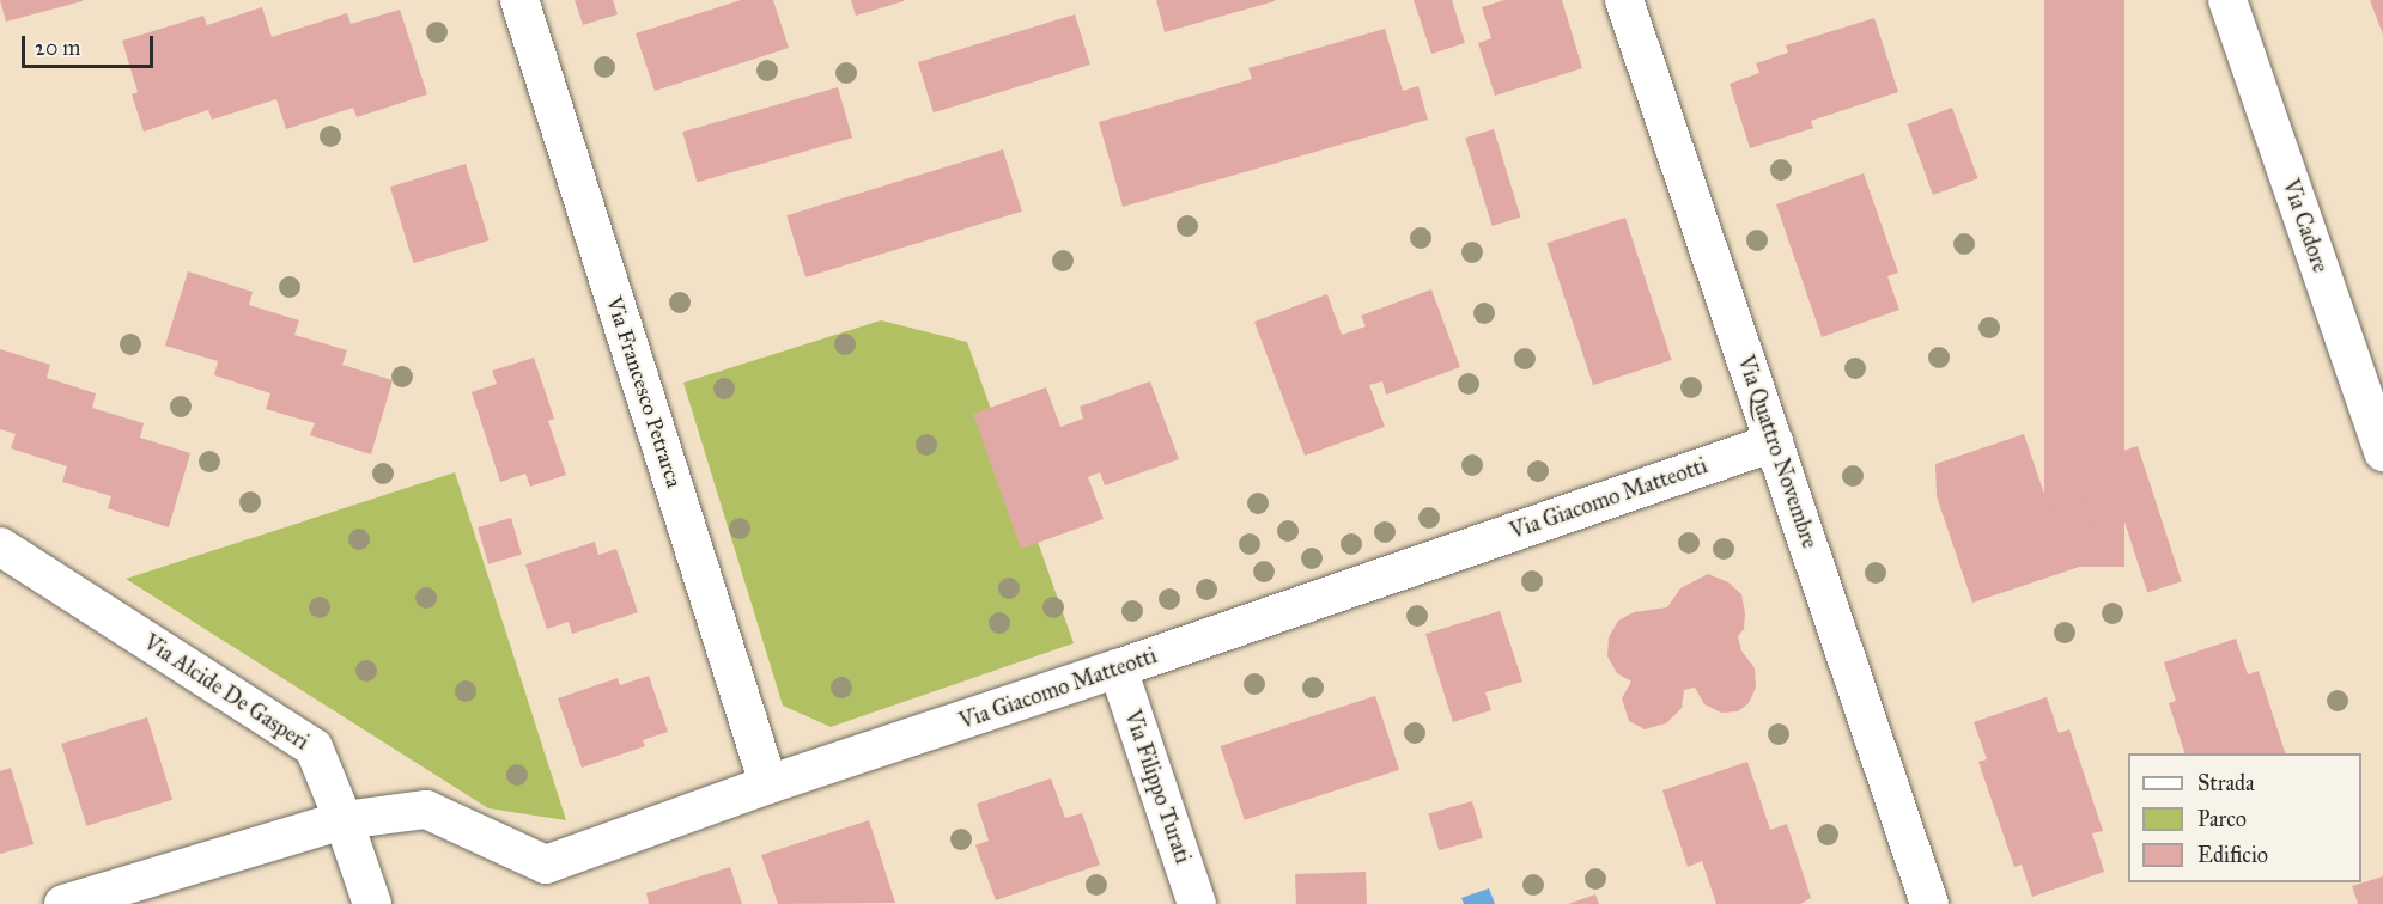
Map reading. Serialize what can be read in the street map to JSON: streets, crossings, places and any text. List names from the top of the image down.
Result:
{
  "streets": {
    "street": [
      "Via Cadore",
      "Via Francesco Petrarca",
      "Via Quattro Novembre",
      "Via Giacomo Matteotti",
      "Via Alcide De Gasperi",
      "Via Filippo Turati"
    ]
  },
  "crossings": [
    ["Via Francesco Petrarca", "Via Giacomo Matteotti"],
    ["Via Quattro Novembre", "Via Giacomo Matteotti"],
    ["Via Giacomo Matteotti", "Via Alcide De Gasperi"],
    ["Via Giacomo Matteotti", "Via Filippo Turati"]
  ],
  "legend": ["Strada", "Parco", "Edificio"],
  "scale_bar": "20 m"
}
